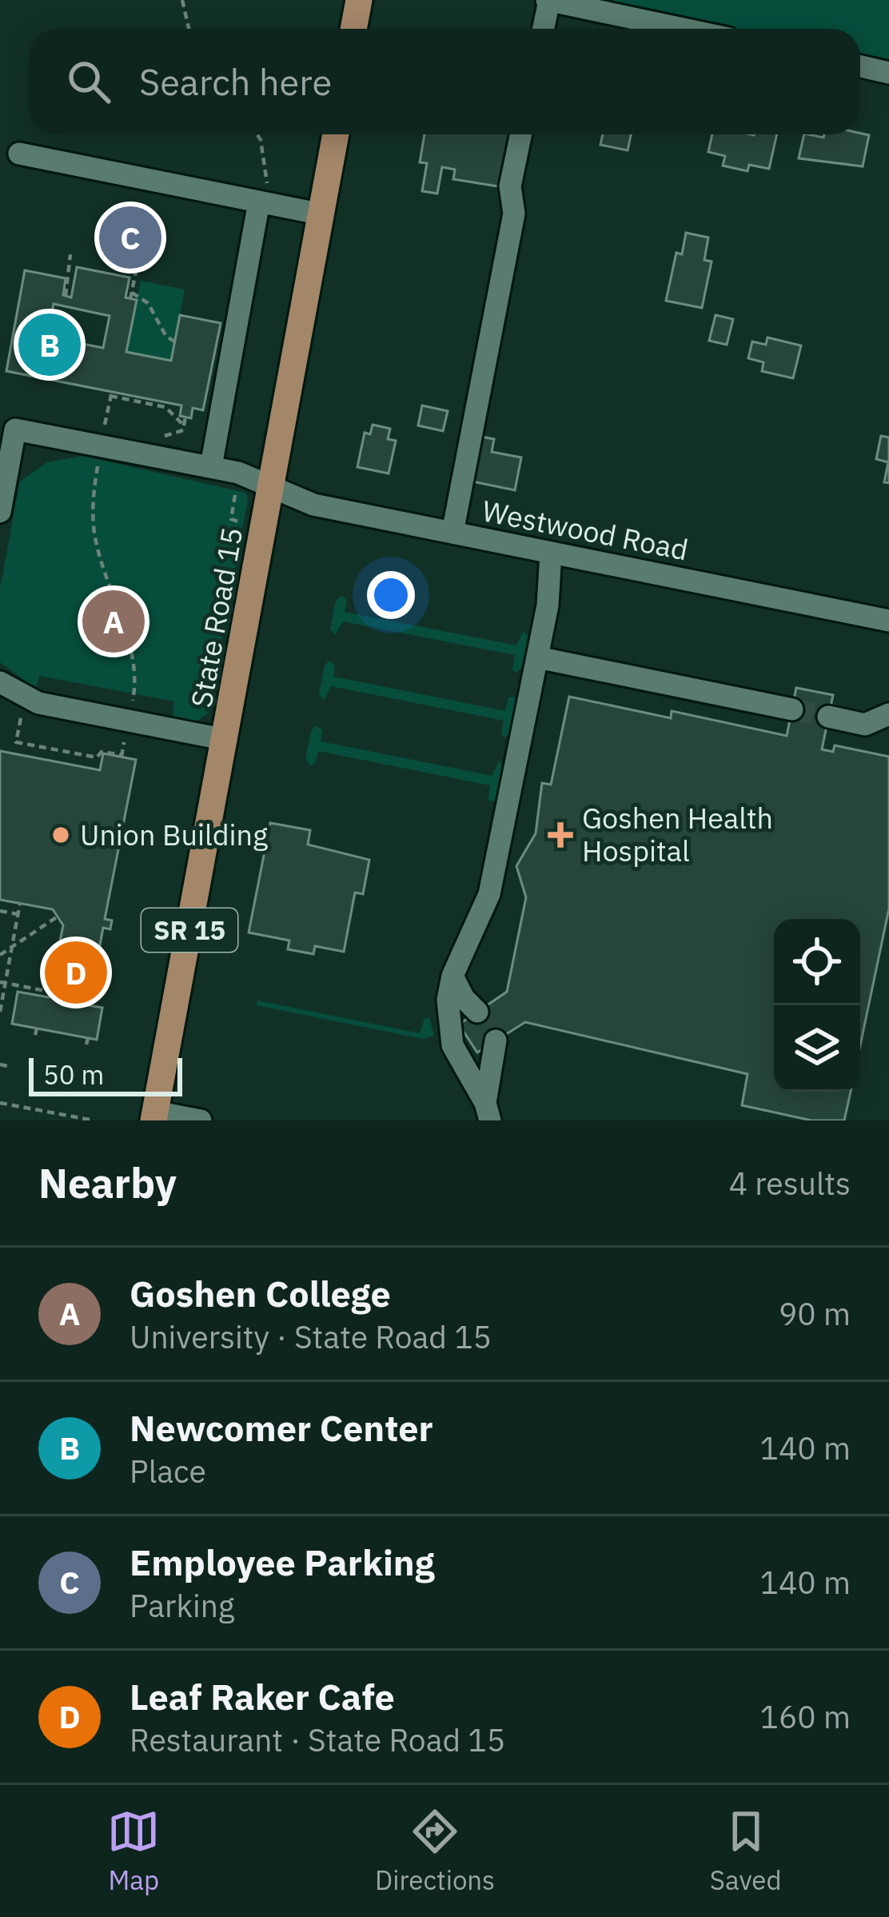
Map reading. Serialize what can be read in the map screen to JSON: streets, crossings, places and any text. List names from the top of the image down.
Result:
{
  "streets": {
    "main road": ["State Road 15", "SR 15"],
    "street": ["Westwood Road"]
  },
  "crossings": [
    ["Westwood Road", "State Road 15"]
  ],
  "places": {
    "other": ["Union Building"],
    "health": ["Goshen Health Hospital"]
  },
  "scale_bar": "50 m",
  "page": {
    "search": "Search here",
    "pins": [
      "C",
      "B",
      "A",
      "D"
    ],
    "scale": "50 m",
    "heading": ["Nearby", "4 results"],
    "list": [
      {
        "mark": "A",
        "name": "Goshen College",
        "note": "University · State Road 15",
        "value": "90 m"
      },
      {
        "mark": "B",
        "name": "Newcomer Center",
        "note": "Place",
        "value": "140 m"
      },
      {
        "mark": "C",
        "name": "Employee Parking",
        "note": "Parking",
        "value": "140 m"
      },
      {
        "mark": "D",
        "name": "Leaf Raker Cafe",
        "note": "Restaurant · State Road 15",
        "value": "160 m"
      }
    ],
    "nav": ["Map", "Directions", "Saved"]
  }
}
